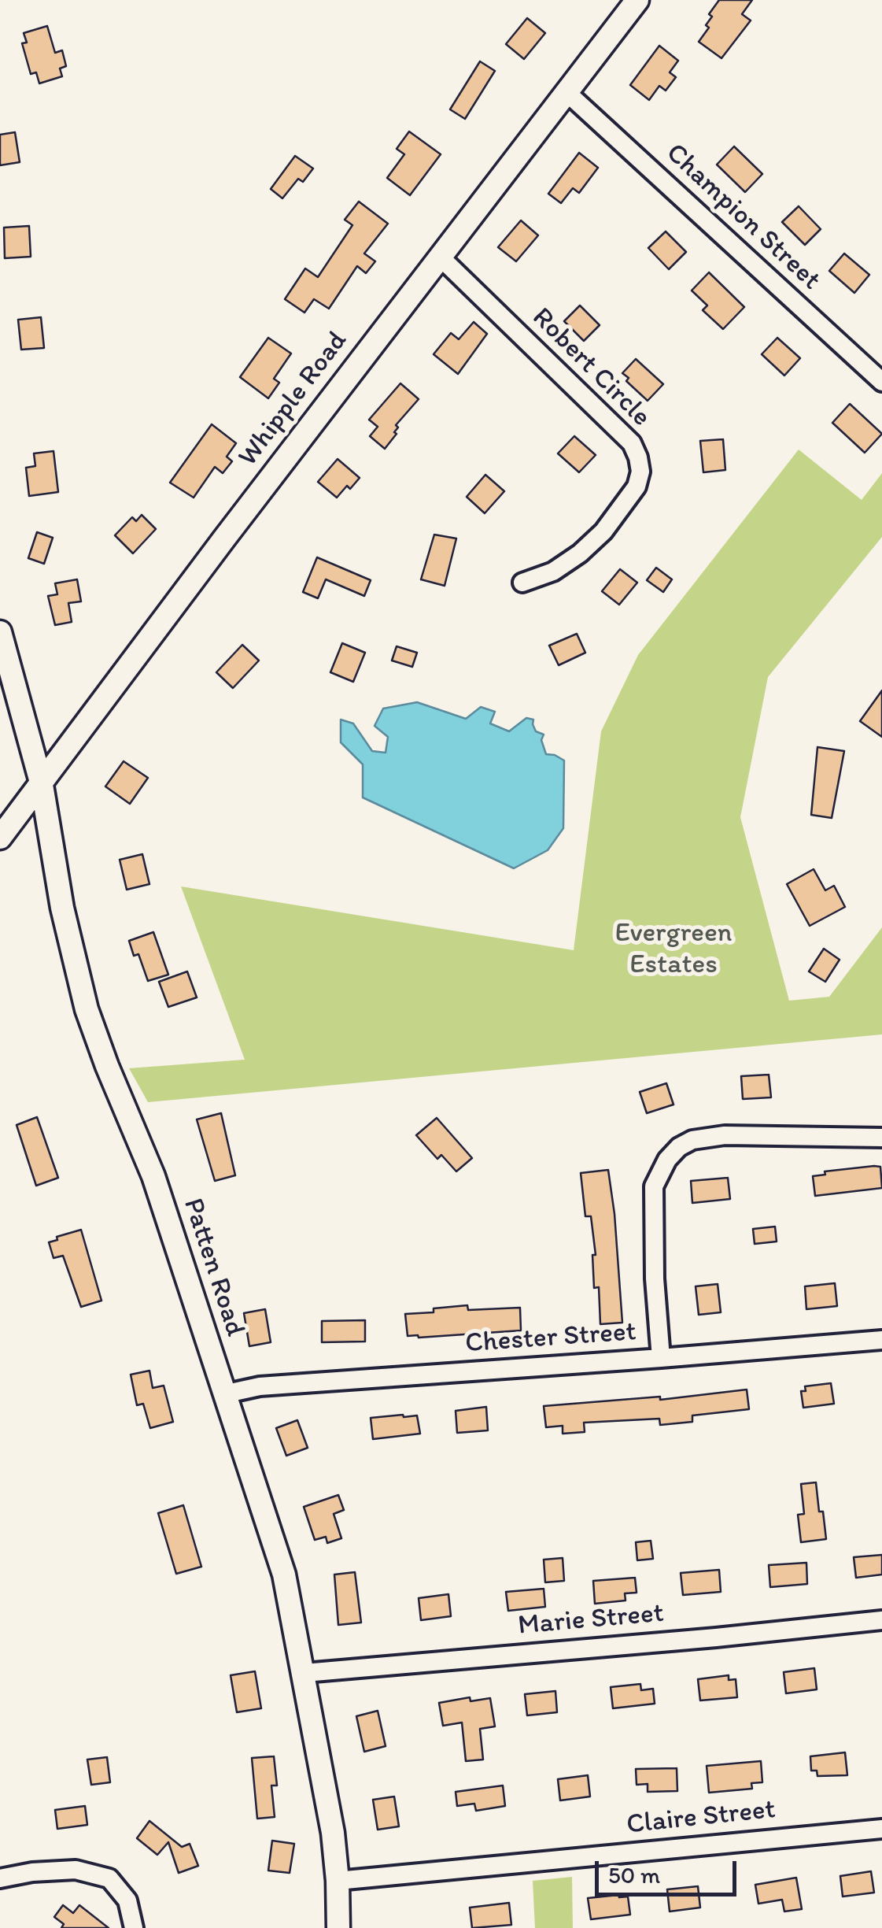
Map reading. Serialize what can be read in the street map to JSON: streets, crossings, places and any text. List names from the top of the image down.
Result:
{
  "streets": {
    "street": [
      "Champion Street",
      "Robert Circle",
      "Whipple Road",
      "Patten Road",
      "Chester Street",
      "Marie Street",
      "Claire Street"
    ]
  },
  "crossings": [
    ["Champion Street", "Whipple Road"],
    ["Robert Circle", "Whipple Road"],
    ["Whipple Road", "Patten Road"],
    ["Patten Road", "Chester Street"],
    ["Patten Road", "Marie Street"],
    ["Patten Road", "Claire Street"]
  ],
  "parks": ["Evergreen Estates"],
  "scale_bar": "50 m"
}
